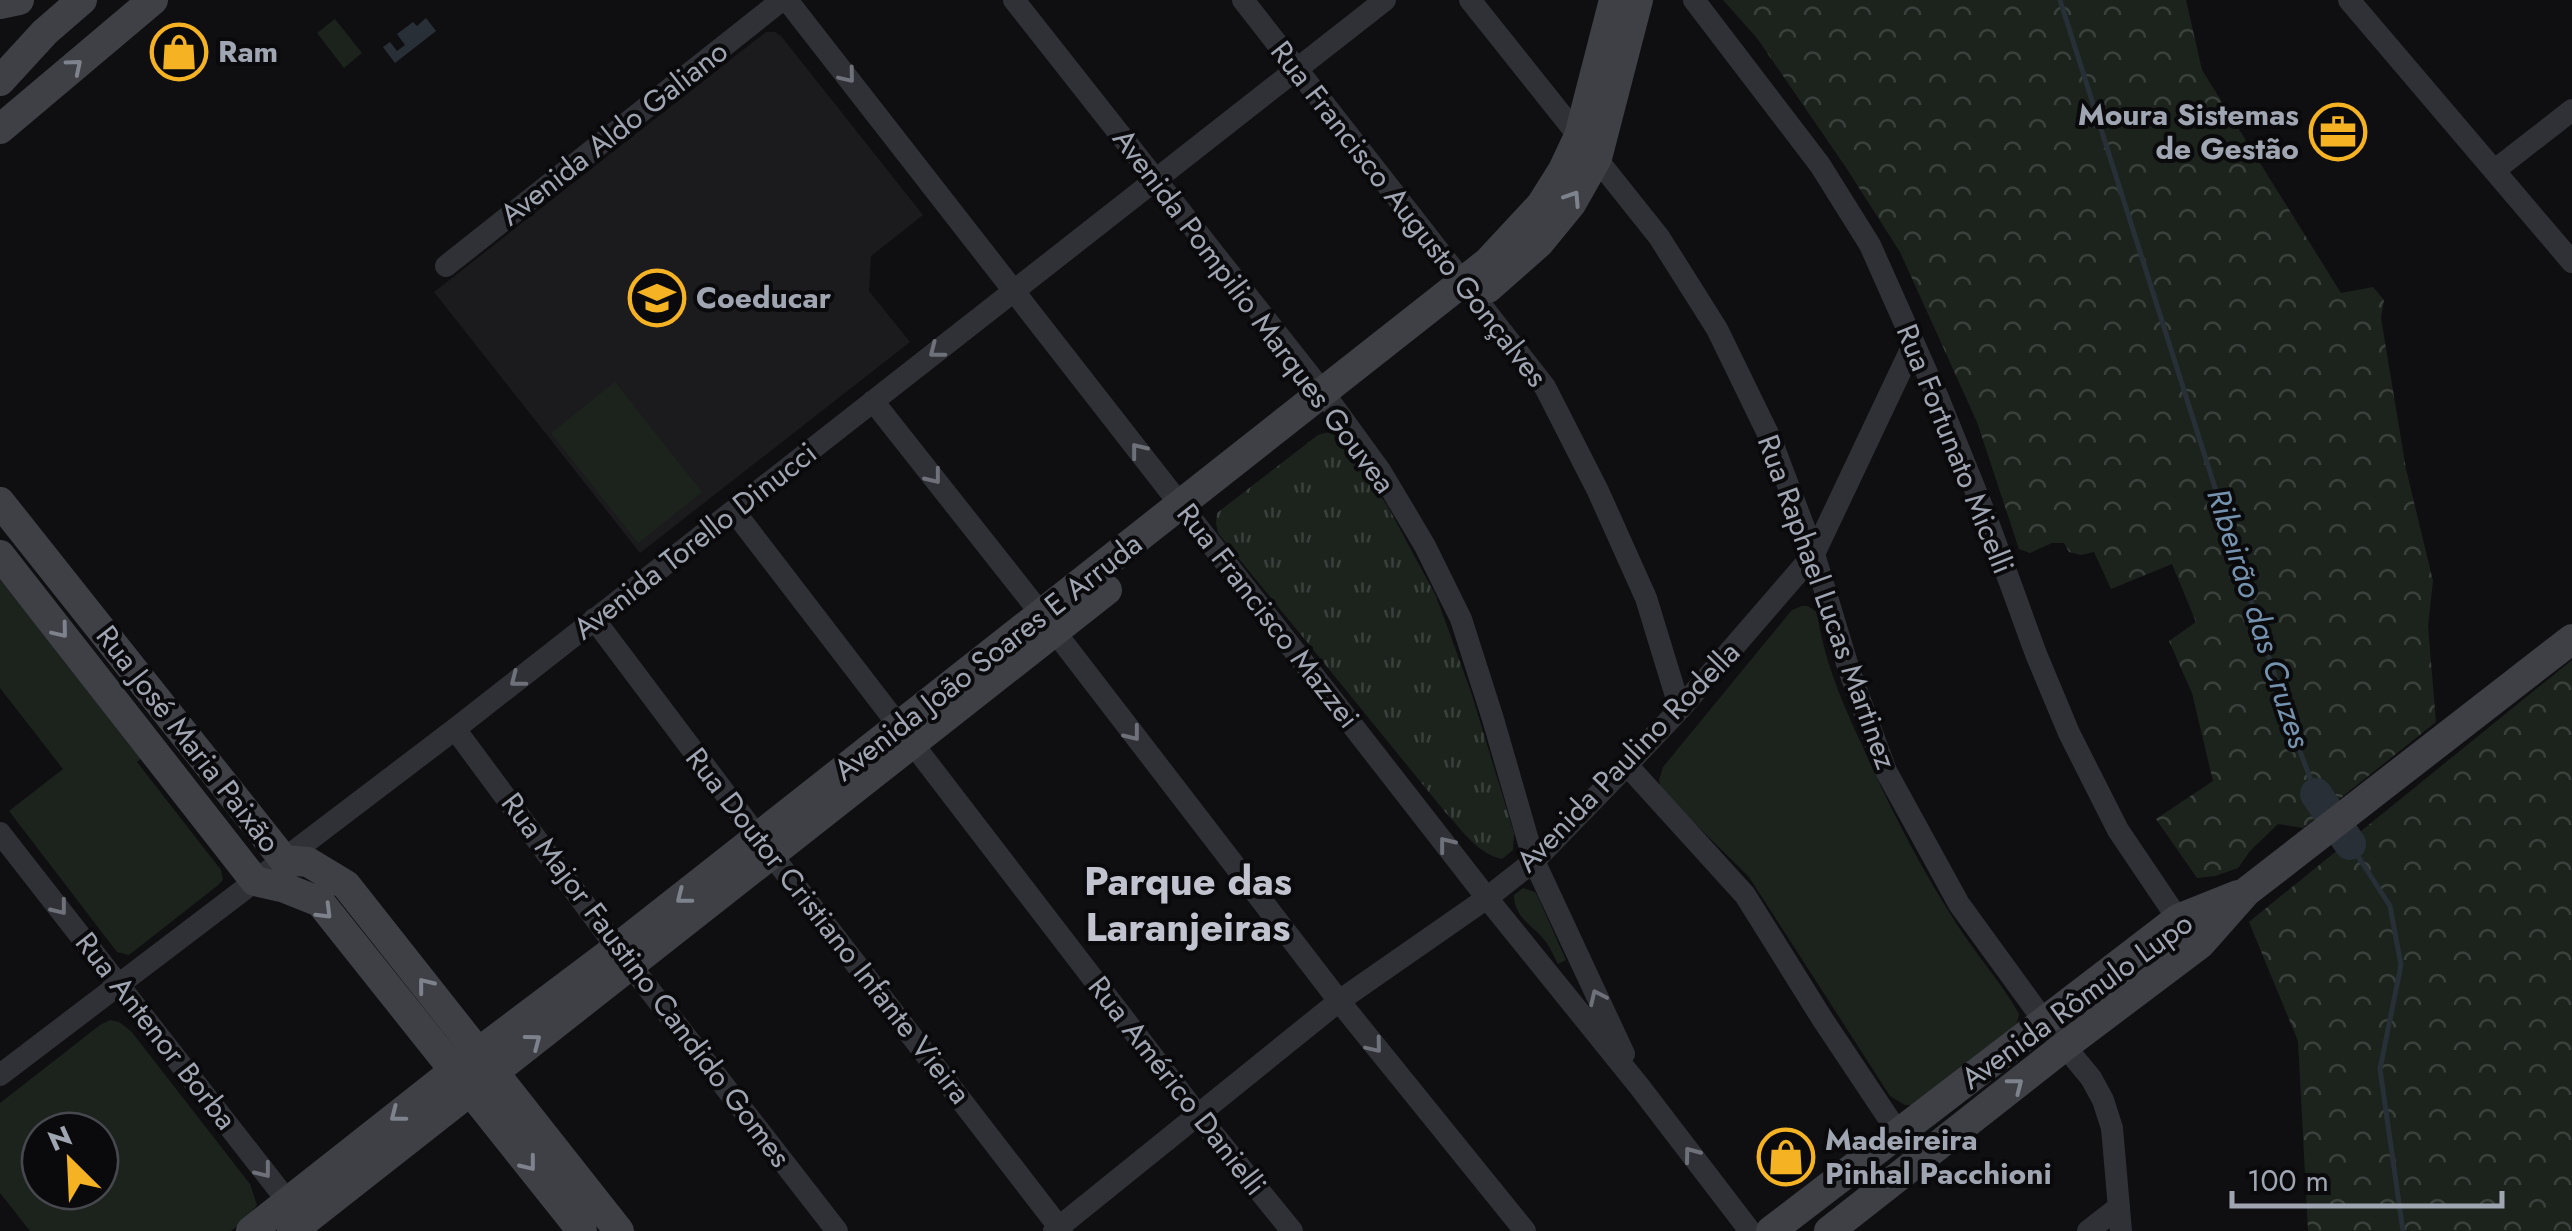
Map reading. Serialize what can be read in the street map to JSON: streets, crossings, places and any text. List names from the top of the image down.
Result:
{
  "streets": {
    "street": [
      "Avenida Aldo Galiano",
      "Rua Francisco Augusto Gonçalves",
      "Avenida Pompilio Marques Gouvea",
      "Rua Fortunato Micelli",
      "Avenida Torello Dinucci",
      "Rua Raphael Lucas Martinez",
      "Rua Francisco Mazzei",
      "Avenida João Soares E Arruda",
      "Rua José Maria Paixão",
      "Avenida Paulino Rodella",
      "Rua Doutor Cristiano Infante Vieira",
      "Rua Major Faustino Candido Gomes",
      "Avenida Rômulo Lupo",
      "Rua Antenor Borba",
      "Rua Américo Danielli"
    ]
  },
  "crossings": [
    ["Avenida Aldo Galiano", "Rua Francisco Mazzei"],
    ["Rua Francisco Augusto Gonçalves", "Avenida Torello Dinucci"],
    ["Rua Francisco Augusto Gonçalves", "Avenida João Soares E Arruda"],
    ["Rua Francisco Augusto Gonçalves", "Avenida Paulino Rodella"],
    ["Avenida Pompilio Marques Gouvea", "Avenida Torello Dinucci"],
    ["Avenida Pompilio Marques Gouvea", "Rua Francisco Mazzei"],
    ["Avenida Pompilio Marques Gouvea", "Avenida João Soares E Arruda"],
    ["Avenida Pompilio Marques Gouvea", "Avenida Paulino Rodella"],
    ["Rua Fortunato Micelli", "Avenida Paulino Rodella"],
    ["Rua Fortunato Micelli", "Avenida Rômulo Lupo"],
    ["Avenida Torello Dinucci", "Rua Francisco Mazzei"],
    ["Avenida Torello Dinucci", "Rua José Maria Paixão"],
    ["Avenida Torello Dinucci", "Rua Doutor Cristiano Infante Vieira"],
    ["Avenida Torello Dinucci", "Rua Major Faustino Candido Gomes"],
    ["Avenida Torello Dinucci", "Rua Antenor Borba"],
    ["Avenida Torello Dinucci", "Rua Américo Danielli"],
    ["Rua Raphael Lucas Martinez", "Avenida João Soares E Arruda"],
    ["Rua Raphael Lucas Martinez", "Avenida Paulino Rodella"],
    ["Rua Raphael Lucas Martinez", "Avenida Rômulo Lupo"],
    ["Rua Francisco Mazzei", "Avenida João Soares E Arruda"],
    ["Rua Francisco Mazzei", "Avenida Paulino Rodella"],
    ["Avenida João Soares E Arruda", "Rua José Maria Paixão"],
    ["Avenida João Soares E Arruda", "Rua Doutor Cristiano Infante Vieira"],
    ["Avenida João Soares E Arruda", "Rua Major Faustino Candido Gomes"],
    ["Avenida João Soares E Arruda", "Rua Antenor Borba"],
    ["Avenida João Soares E Arruda", "Rua Américo Danielli"],
    ["Avenida Paulino Rodella", "Rua Doutor Cristiano Infante Vieira"],
    ["Avenida Paulino Rodella", "Rua Américo Danielli"]
  ],
  "one_way": ["Rua Antenor Borba"],
  "districts": ["Parque das Laranjeiras"],
  "water": ["Ribeirão das Cruzes"],
  "places": {
    "shop": ["Ram", "Madeireira Pinhal Pacchioni"],
    "office": ["Moura Sistemas de Gestão"],
    "school or university": ["Coeducar"]
  },
  "scale_bar": "100 m",
  "north": "top left"
}
